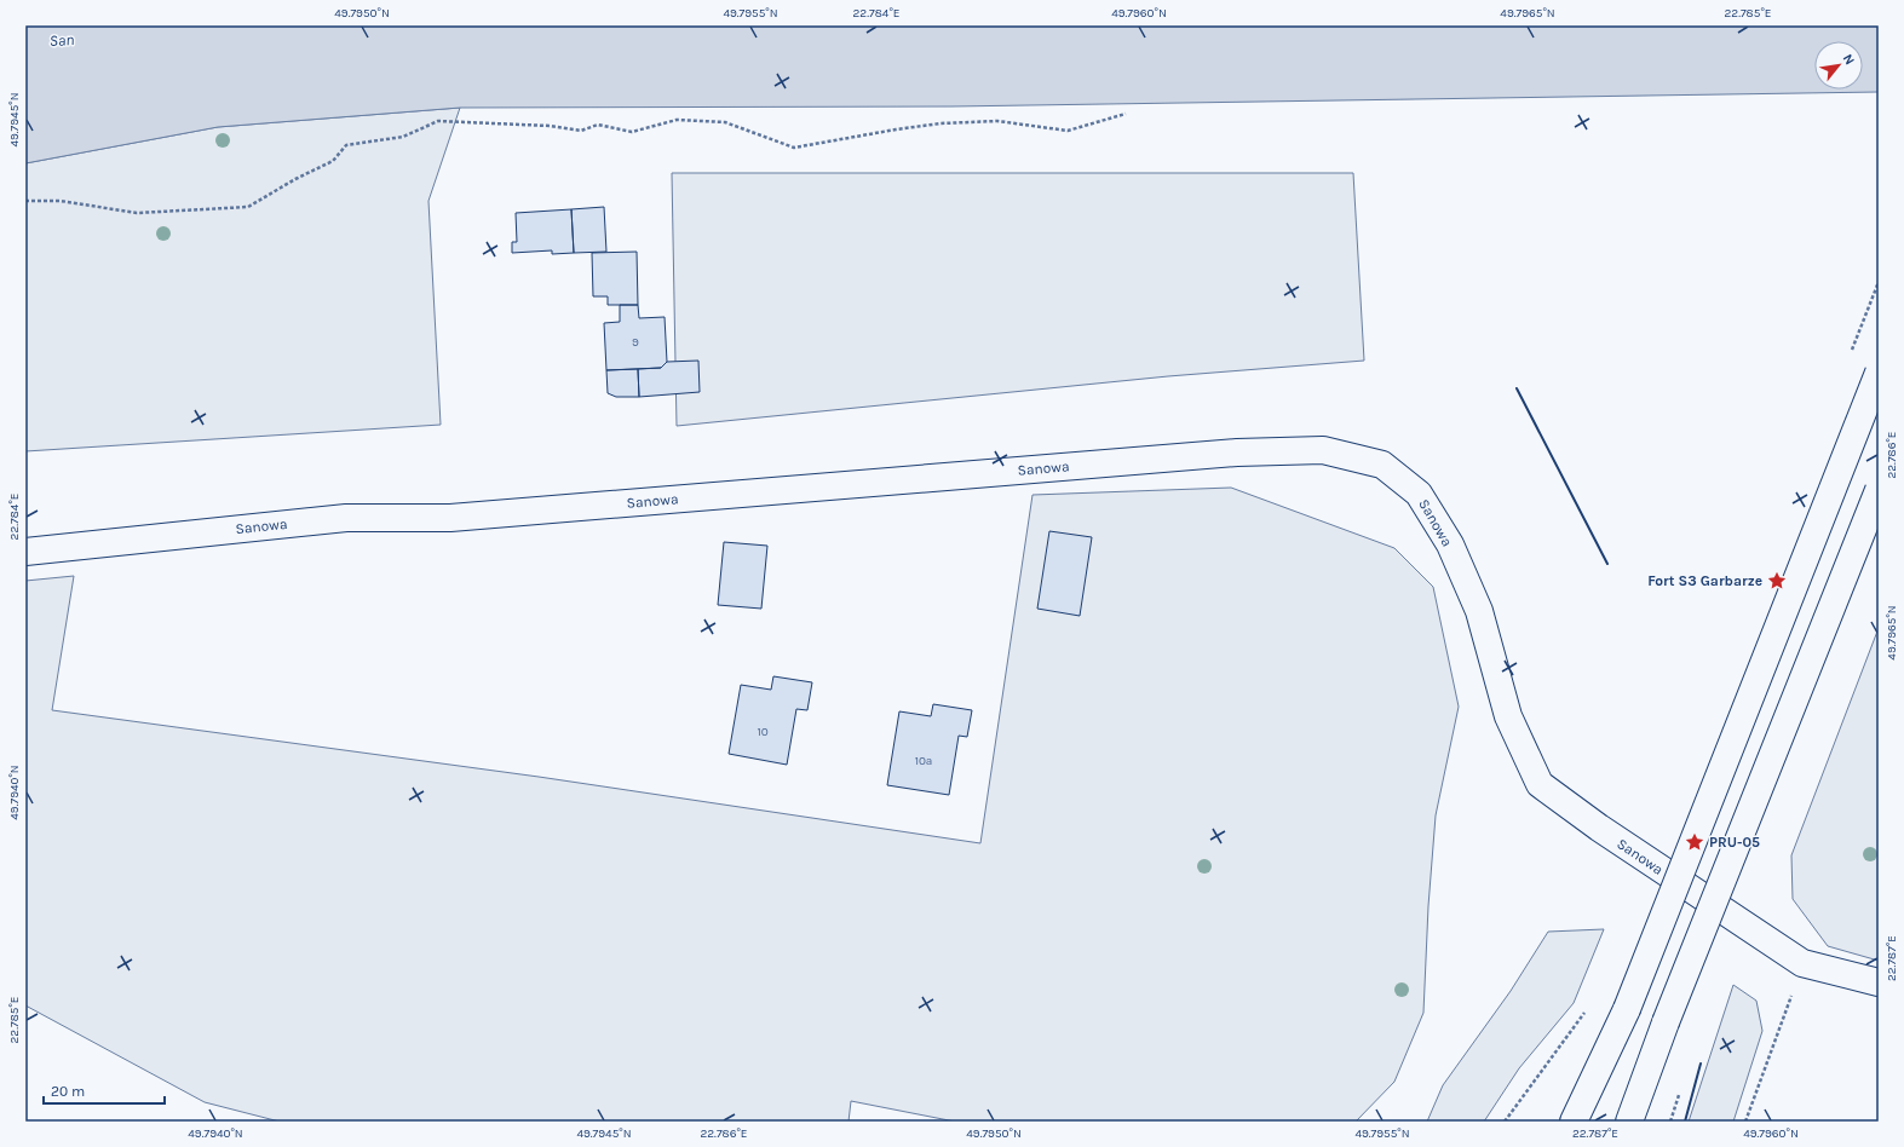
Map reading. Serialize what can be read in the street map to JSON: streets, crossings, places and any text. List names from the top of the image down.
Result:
{
  "streets": {
    "main road": ["Sanowa"]
  },
  "water": ["San"],
  "places": {
    "place": ["Fort S3 Garbarze", "PRU-05"]
  },
  "house_numbers": ["9", "10", "10a"],
  "scale_bar": "20 m",
  "north": "top right",
  "coordinates": [
    "49.7950°N",
    "49.7955°N",
    "22.784°E",
    "49.7960°N",
    "49.7965°N",
    "22.785°E",
    "49.7945°N",
    "22.786°E",
    "49.7940°N",
    "22.787°E"
  ]
}
